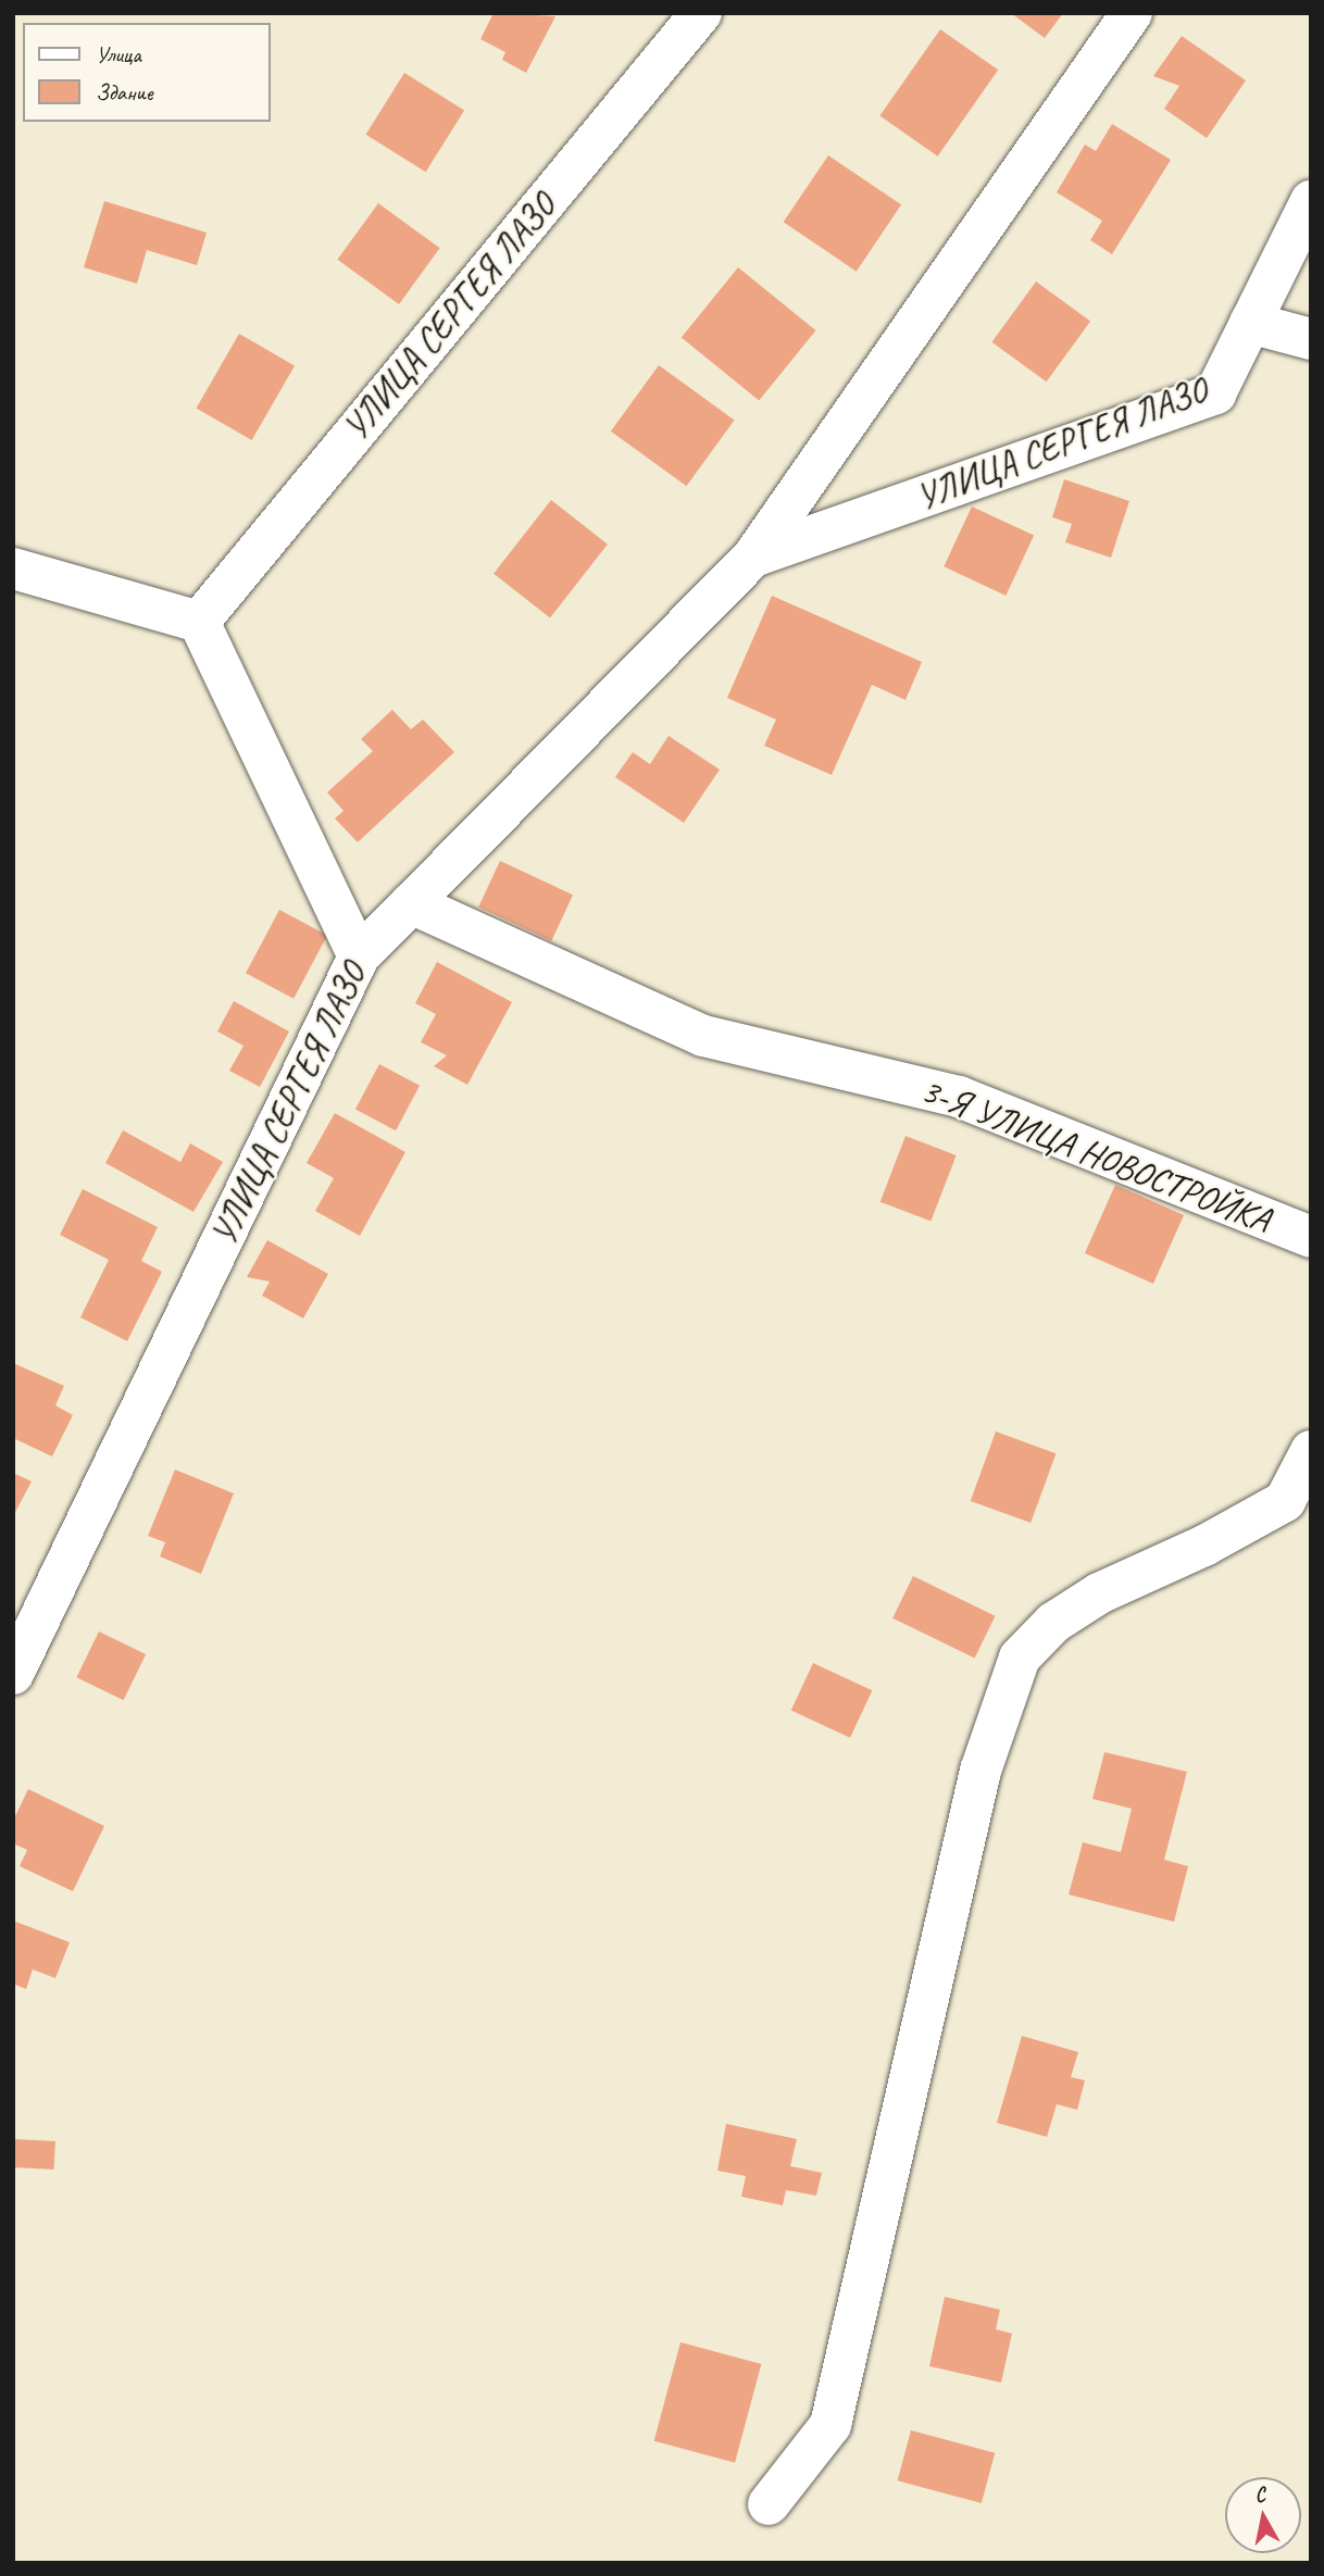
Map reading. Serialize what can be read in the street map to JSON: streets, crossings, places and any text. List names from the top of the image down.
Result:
{
  "streets": {
    "street": ["УЛИЦА СЕРГЕЯ ЛАЗО", "3-Я УЛИЦА НОВОСТРОЙКА"]
  },
  "crossings": [
    ["УЛИЦА СЕРГЕЯ ЛАЗО", "3-Я УЛИЦА НОВОСТРОЙКА"]
  ],
  "legend": ["Улица", "Здание"],
  "north": "top"
}
